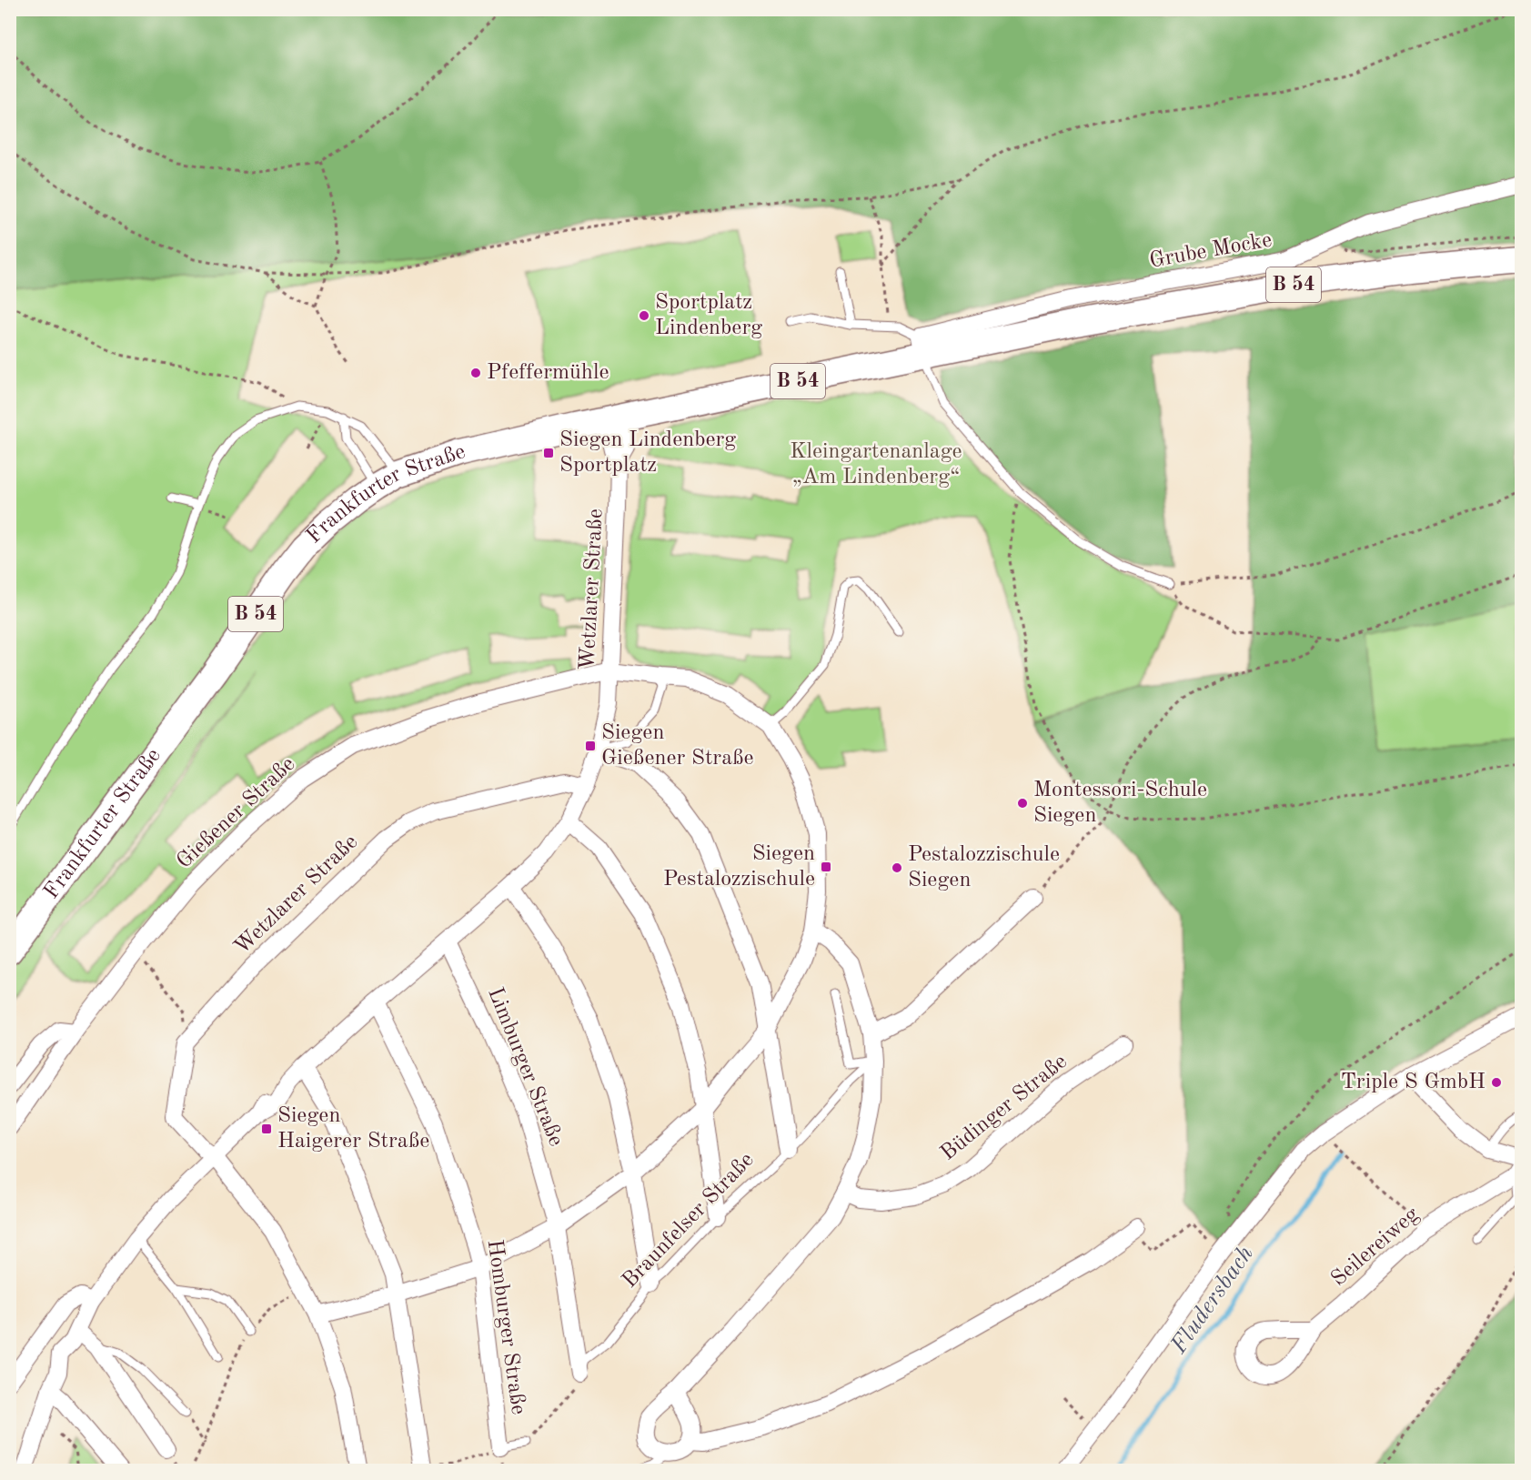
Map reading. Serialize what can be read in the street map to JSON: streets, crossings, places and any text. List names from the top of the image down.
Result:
{
  "streets": {
    "main road": ["B 54", "Frankfurter Straße"],
    "street": [
      "Grube Mocke",
      "Wetzlarer Straße",
      "Gießener Straße",
      "Limburger Straße",
      "Büdinger Straße",
      "Seilereiweg",
      "Homburger Straße"
    ],
    "lane": ["Braunfelser Straße"]
  },
  "crossings": [
    ["Grube Mocke", "Frankfurter Straße"],
    ["Frankfurter Straße", "Wetzlarer Straße"],
    ["Wetzlarer Straße", "Gießener Straße"],
    ["Wetzlarer Straße", "Limburger Straße"],
    ["Wetzlarer Straße", "Homburger Straße"],
    ["Limburger Straße", "Braunfelser Straße"]
  ],
  "water": ["Fludersbach"],
  "parks": ["Kleingartenanlage „Am Lindenberg“"],
  "places": {
    "other": [
      "Sportplatz Lindenberg",
      "Pfeffermühle",
      "Montessori-Schule Siegen",
      "Pestalozzischule Siegen",
      "Triple S GmbH"
    ],
    "transit": [
      "Siegen Lindenberg Sportplatz",
      "Siegen Gießener Straße",
      "Siegen Pestalozzischule",
      "Siegen Haigerer Straße"
    ]
  }
}
